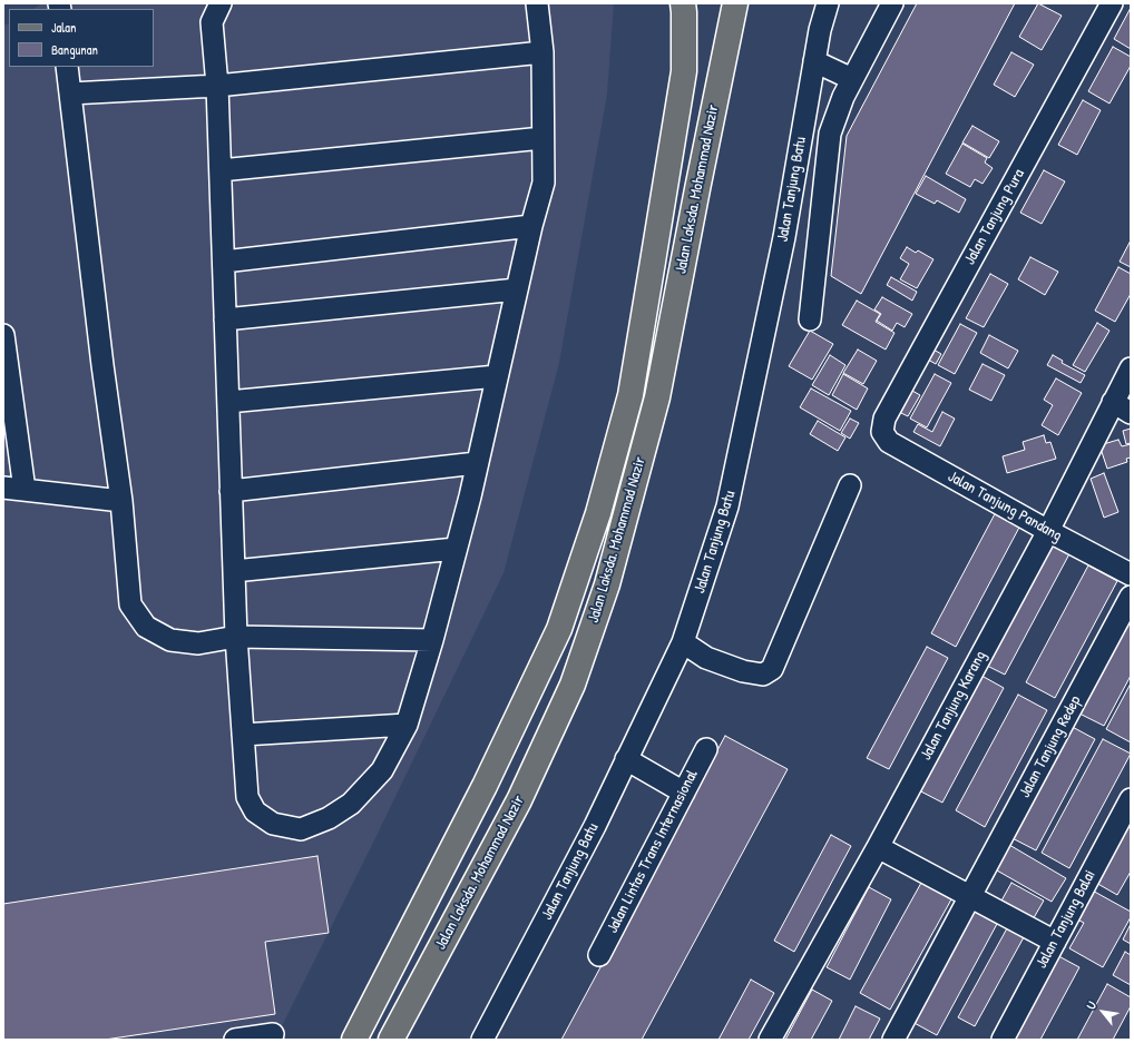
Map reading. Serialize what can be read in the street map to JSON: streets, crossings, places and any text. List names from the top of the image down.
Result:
{
  "streets": {
    "main road": ["Jalan Laksda. Mohammad Nazir"],
    "street": [
      "Jalan Tanjung Batu",
      "Jalan Tanjung Pura",
      "Jalan Tanjung Pandang",
      "Jalan Tanjung Karang",
      "Jalan Tanjung Redep",
      "Jalan Lintas Trans Internasional",
      "Jalan Tanjung Balai"
    ]
  },
  "crossings": [
    ["Jalan Tanjung Pura", "Jalan Tanjung Pandang"],
    ["Jalan Tanjung Pandang", "Jalan Tanjung Karang"]
  ],
  "legend": ["Jalan", "Bangunan"],
  "north": "top left"
}
